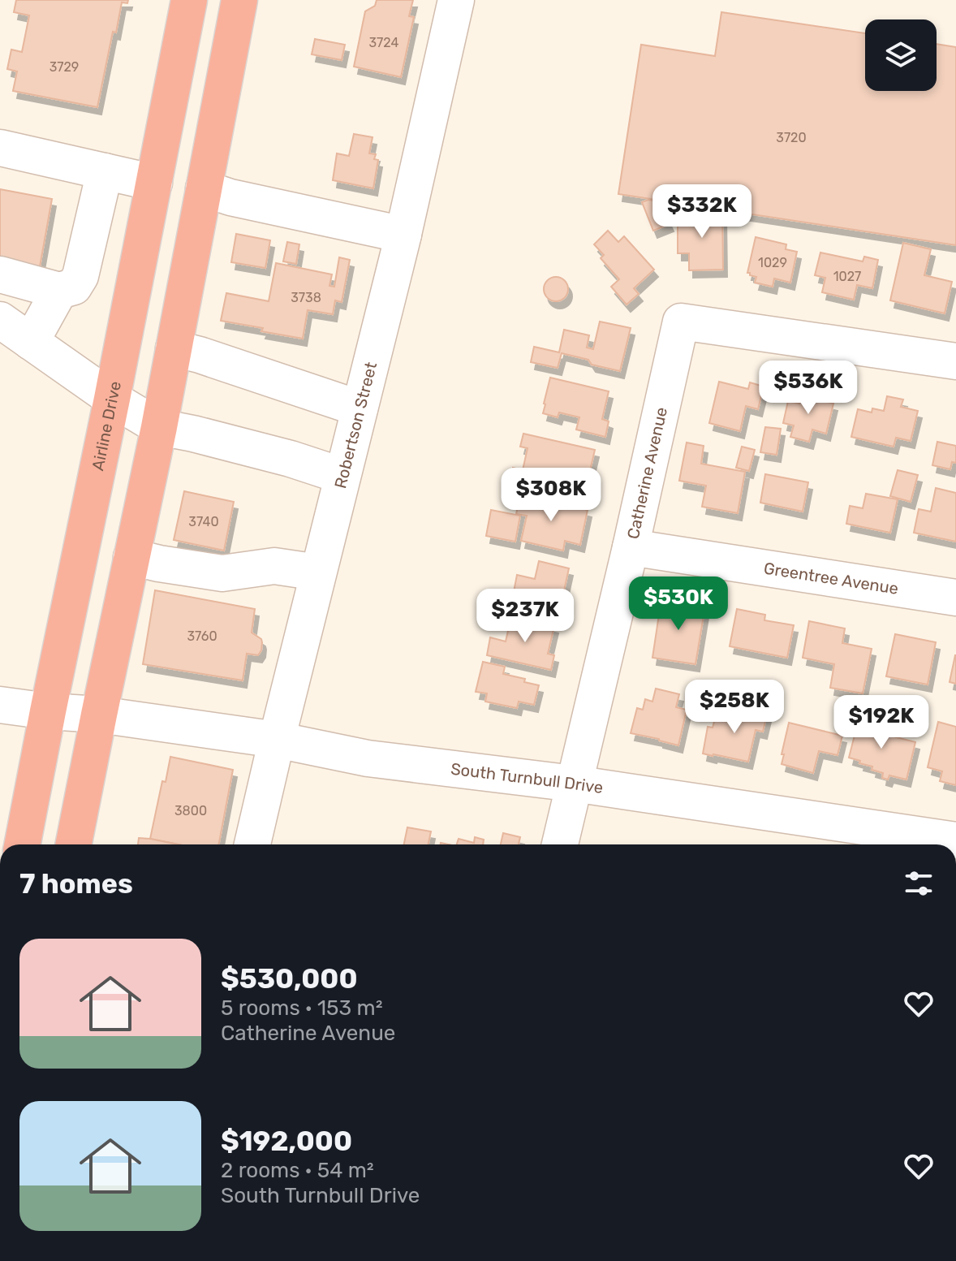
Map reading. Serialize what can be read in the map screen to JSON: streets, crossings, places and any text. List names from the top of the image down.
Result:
{
  "streets": {
    "highway": ["Airline Drive"],
    "street": [
      "Robertson Street",
      "Catherine Avenue",
      "Greentree Avenue",
      "South Turnbull Drive"
    ]
  },
  "crossings": [
    ["Airline Drive", "South Turnbull Drive"],
    ["Robertson Street", "South Turnbull Drive"],
    ["Catherine Avenue", "Greentree Avenue"],
    ["Catherine Avenue", "South Turnbull Drive"]
  ],
  "house_numbers": [
    "3724",
    "3729",
    "3720",
    "1029",
    "1027",
    "3738",
    "3740",
    "3760",
    "3800"
  ],
  "page": {
    "price": [
      "$332K",
      "$536K",
      "$308K",
      "$530K",
      "$237K",
      "$258K",
      "$192K"
    ],
    "heading": "7 homes",
    "list": [
      {
        "name": "$530,000",
        "note": "5 rooms · 153 m² · Catherine Avenue"
      },
      {
        "name": "$192,000",
        "note": "2 rooms · 54 m² · South Turnbull Drive"
      }
    ]
  }
}
